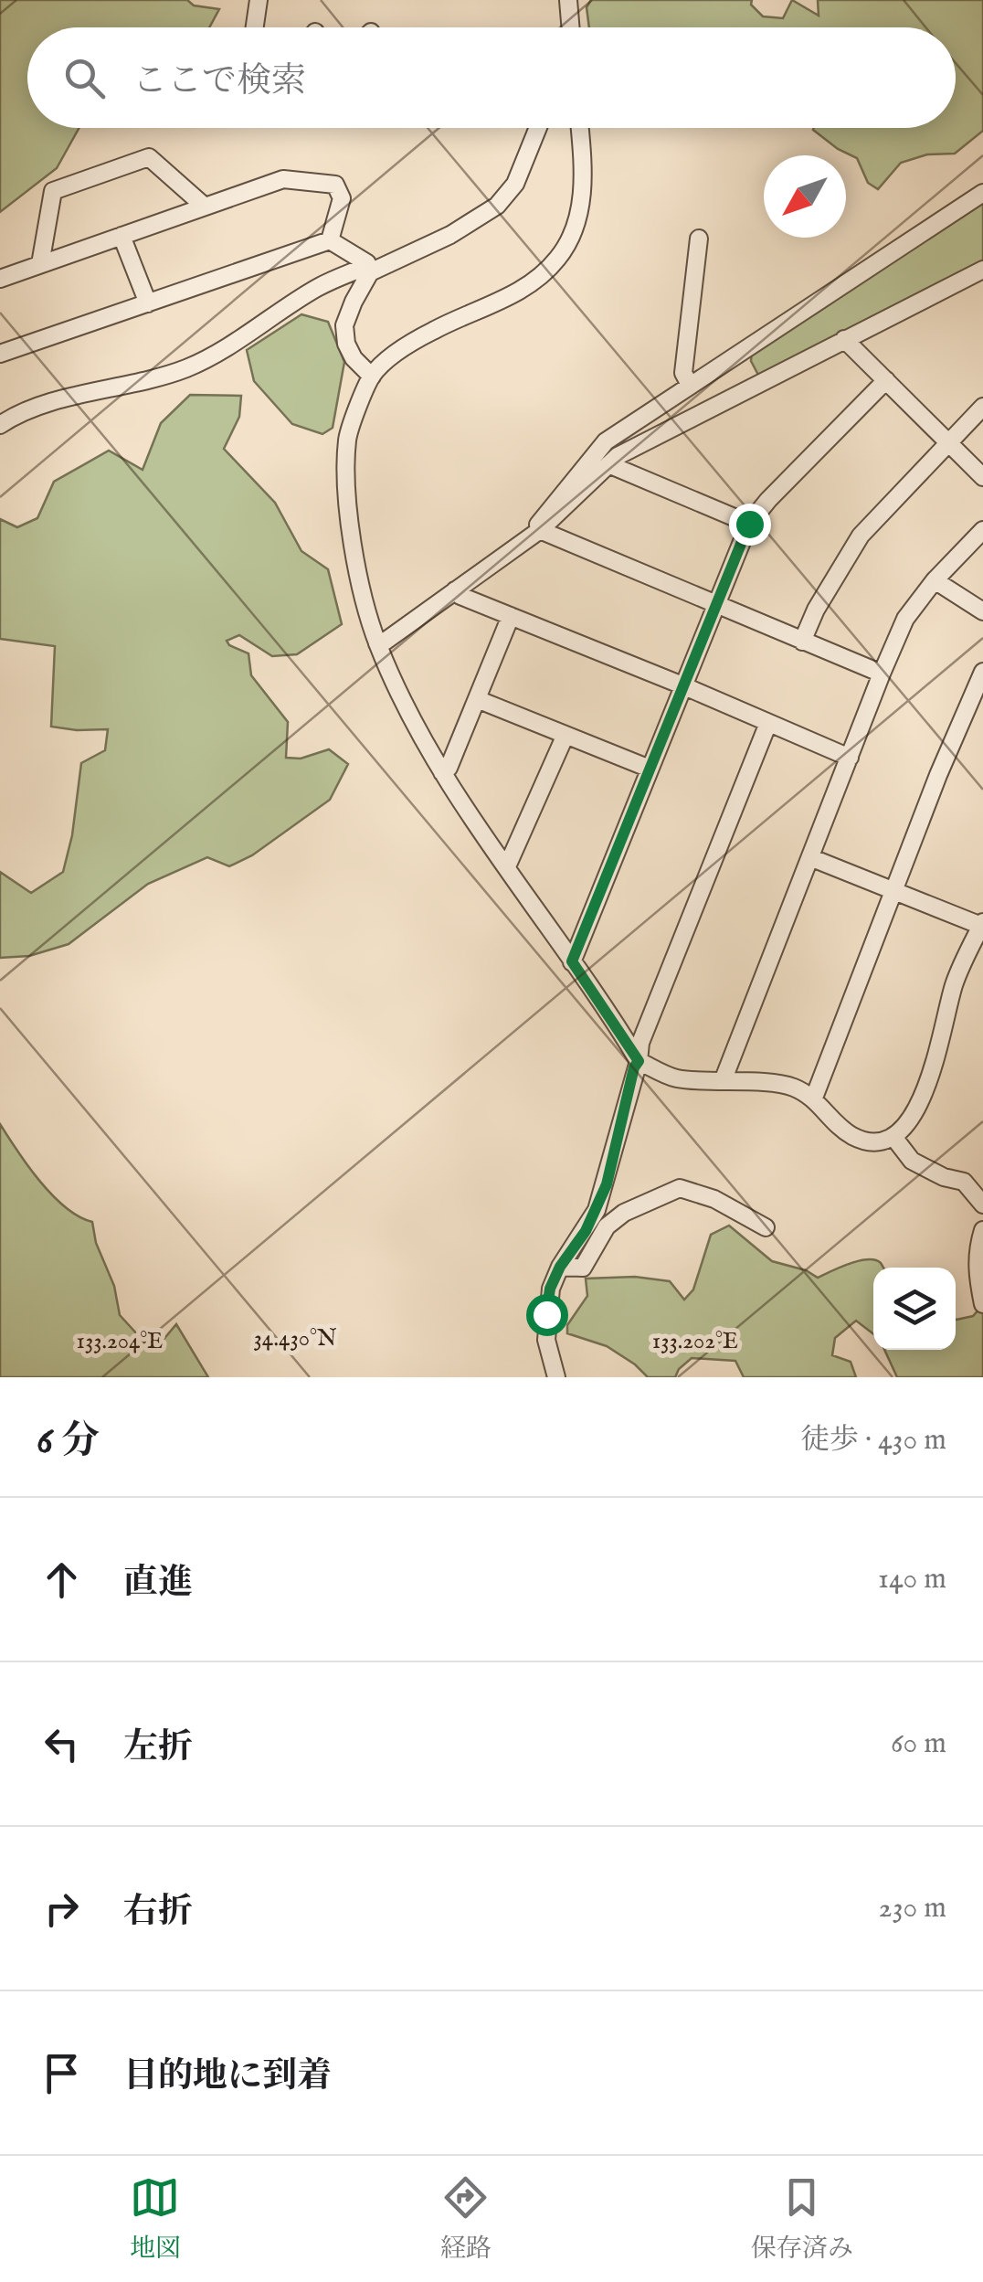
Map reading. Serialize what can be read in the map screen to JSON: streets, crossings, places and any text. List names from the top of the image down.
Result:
{
  "north": "bottom left",
  "page": {
    "search": "ここで検索",
    "heading": ["6 分", "徒歩 · 430 m"],
    "list": [
      ["直進", "140 m"],
      ["左折", "60 m"],
      ["右折", "230 m"],
      "目的地に到着"
    ],
    "nav": ["地図", "経路", "保存済み"]
  },
  "coordinates": ["34.430°N", "133.204°E", "133.202°E"]
}
